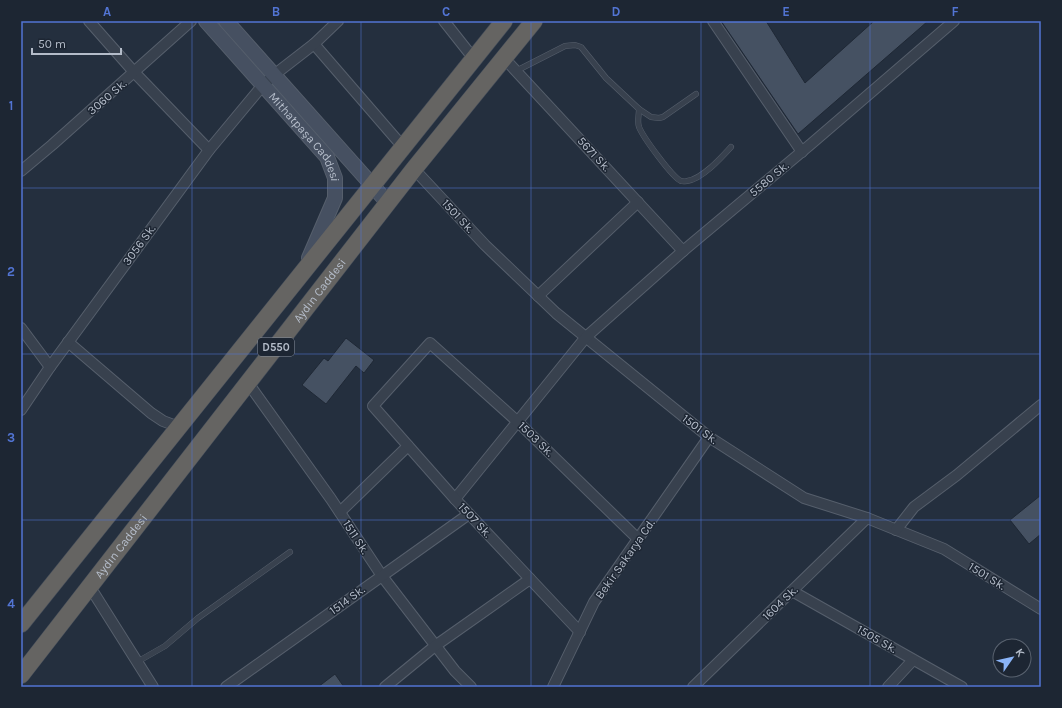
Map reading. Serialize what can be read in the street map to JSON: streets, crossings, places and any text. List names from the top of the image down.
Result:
{
  "streets": {
    "highway": ["Aydın Caddesi", "D550"],
    "main road": ["Mithatpaşa Caddesi"],
    "street": [
      "3060 Sk.",
      "5671 Sk.",
      "5580 Sk.",
      "1501 Sk.",
      "3056 Sk.",
      "1503 Sk.",
      "1507 Sk.",
      "1511 Sk.",
      "Bekir Sakarya Cd.",
      "1514 Sk.",
      "1604 Sk.",
      "1505 Sk."
    ]
  },
  "crossings": [
    ["Mithatpaşa Caddesi", "3056 Sk."],
    ["Mithatpaşa Caddesi", "Aydın Caddesi"],
    ["5671 Sk.", "5580 Sk."],
    ["5671 Sk.", "Aydın Caddesi"],
    ["5580 Sk.", "1501 Sk."],
    ["5580 Sk.", "1503 Sk."],
    ["5580 Sk.", "1507 Sk."],
    ["1501 Sk.", "Aydın Caddesi"],
    ["1501 Sk.", "Bekir Sakarya Cd."],
    ["1501 Sk.", "1604 Sk."],
    ["Aydın Caddesi", "1511 Sk."],
    ["1503 Sk.", "1507 Sk."],
    ["1503 Sk.", "Bekir Sakarya Cd."],
    ["1507 Sk.", "Bekir Sakarya Cd."],
    ["1507 Sk.", "1514 Sk."],
    ["1511 Sk.", "1514 Sk."],
    ["1604 Sk.", "1505 Sk."]
  ],
  "scale_bar": "50 m",
  "north": "top right",
  "grid": {
    "columns": [
      "A",
      "B",
      "C",
      "D",
      "E",
      "F"
    ],
    "rows": [
      "1",
      "2",
      "3",
      "4"
    ]
  }
}
